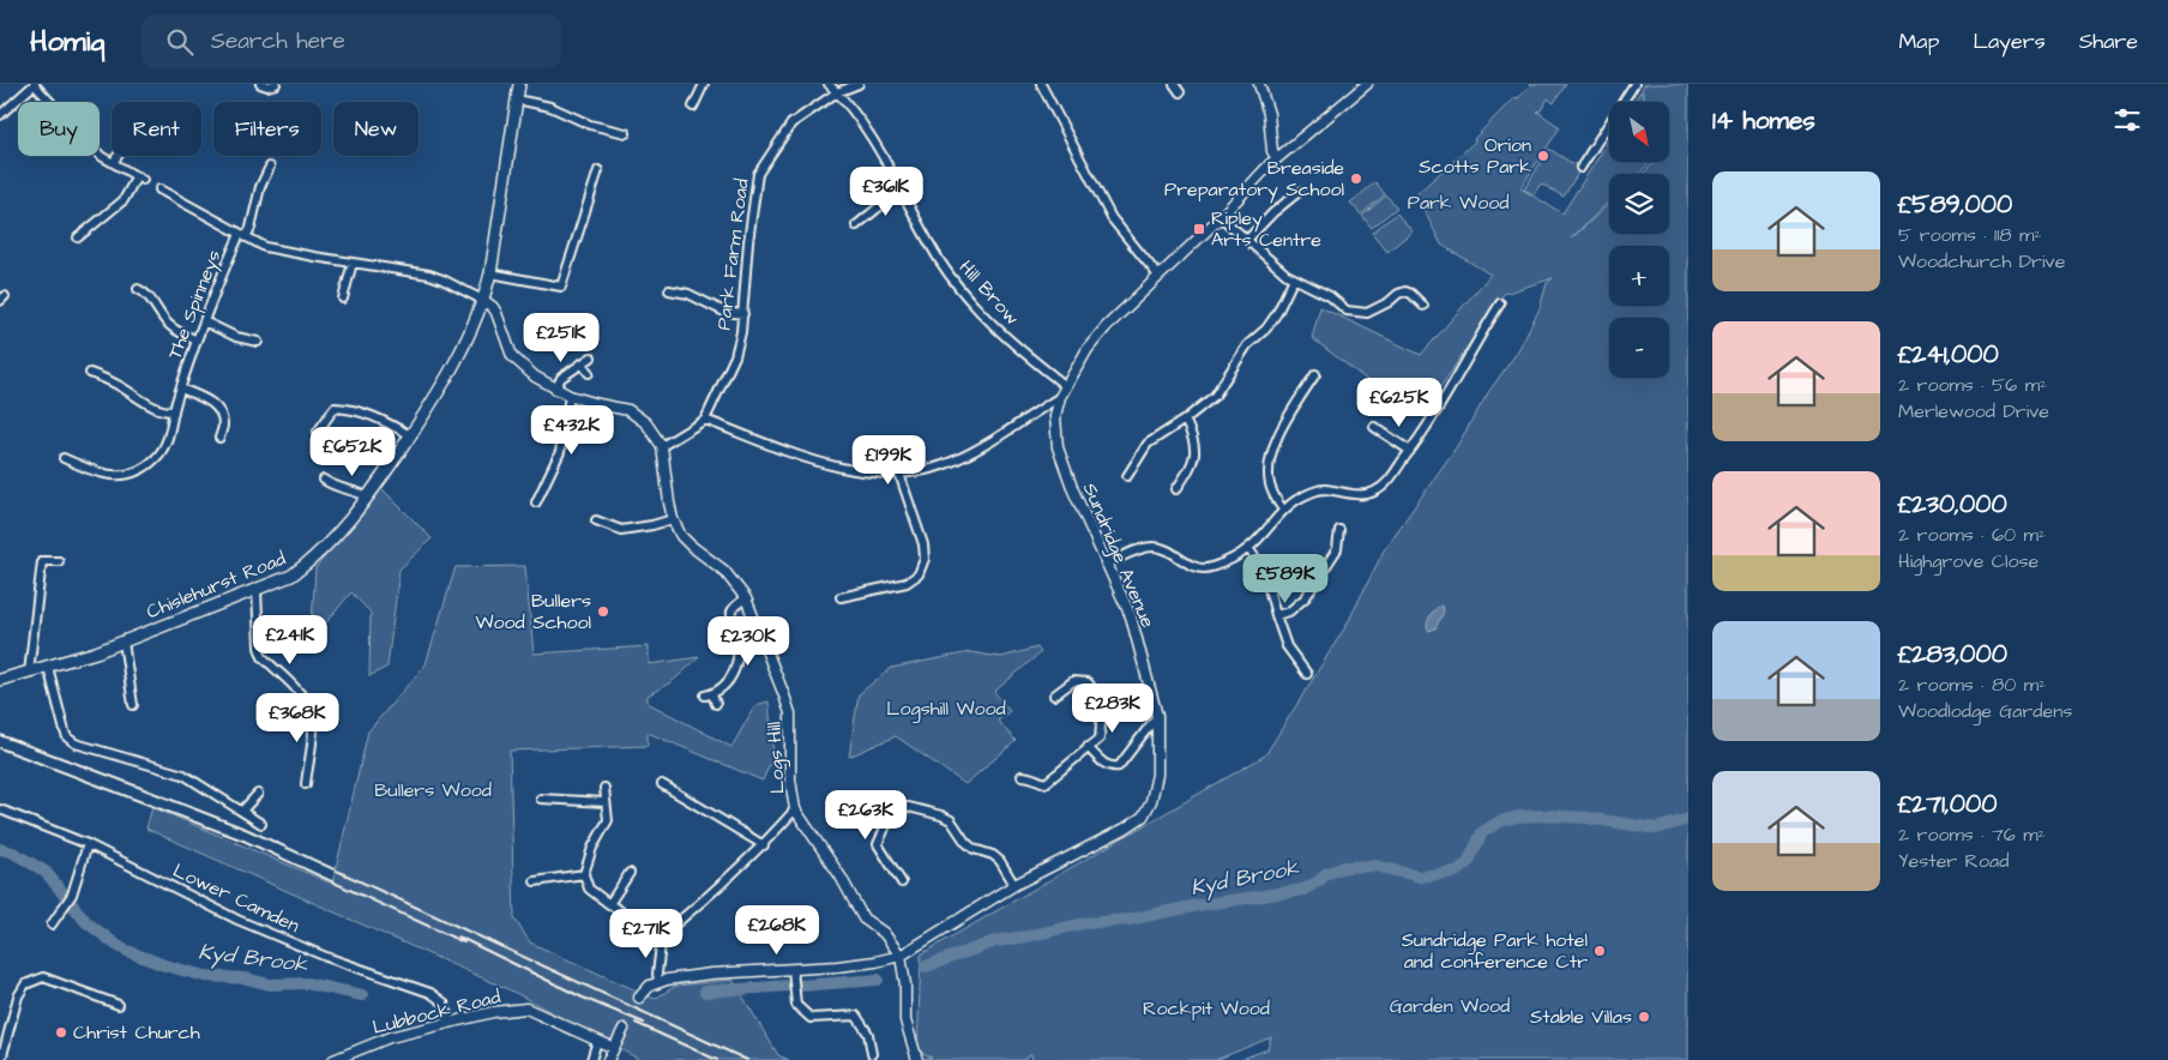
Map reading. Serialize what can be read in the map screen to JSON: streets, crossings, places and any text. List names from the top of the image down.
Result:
{
  "streets": {
    "main road": ["Chislehurst Road"],
    "street": [
      "Park Farm Road",
      "Hill Brow",
      "The Spinneys",
      "Sundridge Avenue",
      "Logs Hill",
      "Lower Camden",
      "Lubbock Road"
    ]
  },
  "crossings": [
    ["Park Farm Road", "Hill Brow"],
    ["Hill Brow", "Sundridge Avenue"],
    ["Sundridge Avenue", "Logs Hill"],
    ["Chislehurst Road", "Logs Hill"],
    ["Lower Camden", "Lubbock Road"]
  ],
  "water": ["Kyd Brook"],
  "parks": [
    "Park Wood",
    "Logshill Wood",
    "Bullers Wood",
    "Garden Wood",
    "Rockpit Wood"
  ],
  "places": {
    "other": [
      "Orion Scotts Park",
      "Breaside Preparatory School",
      "Bullers Wood School",
      "Sundridge Park hotel and conference Ctr",
      "Stable Villas",
      "Christ Church"
    ],
    "transit": ["Ripley Arts Centre"]
  },
  "north": "bottom right",
  "page": {
    "header": "Homiq",
    "search": "Search here",
    "nav": ["Map", "Layers", "Share"],
    "heading": "14 homes",
    "map_buttons": ["+", "−"],
    "chip": [
      "Buy",
      "Rent",
      "Filters",
      "New"
    ],
    "list": [
      {
        "name": "£589,000",
        "note": "5 rooms · 118 m² · Woodchurch Drive"
      },
      {
        "name": "£241,000",
        "note": "2 rooms · 56 m² · Merlewood Drive"
      },
      {
        "name": "£230,000",
        "note": "2 rooms · 60 m² · Highgrove Close"
      },
      {
        "name": "£283,000",
        "note": "2 rooms · 80 m² · Woodlodge Gardens"
      },
      {
        "name": "£271,000",
        "note": "2 rooms · 76 m² · Yester Road"
      }
    ],
    "price": [
      "£361K",
      "£251K",
      "£625K",
      "£432K",
      "£652K",
      "£199K",
      "£589K",
      "£241K",
      "£230K",
      "£283K",
      "£368K",
      "£263K",
      "£268K",
      "£271K"
    ]
  }
}
